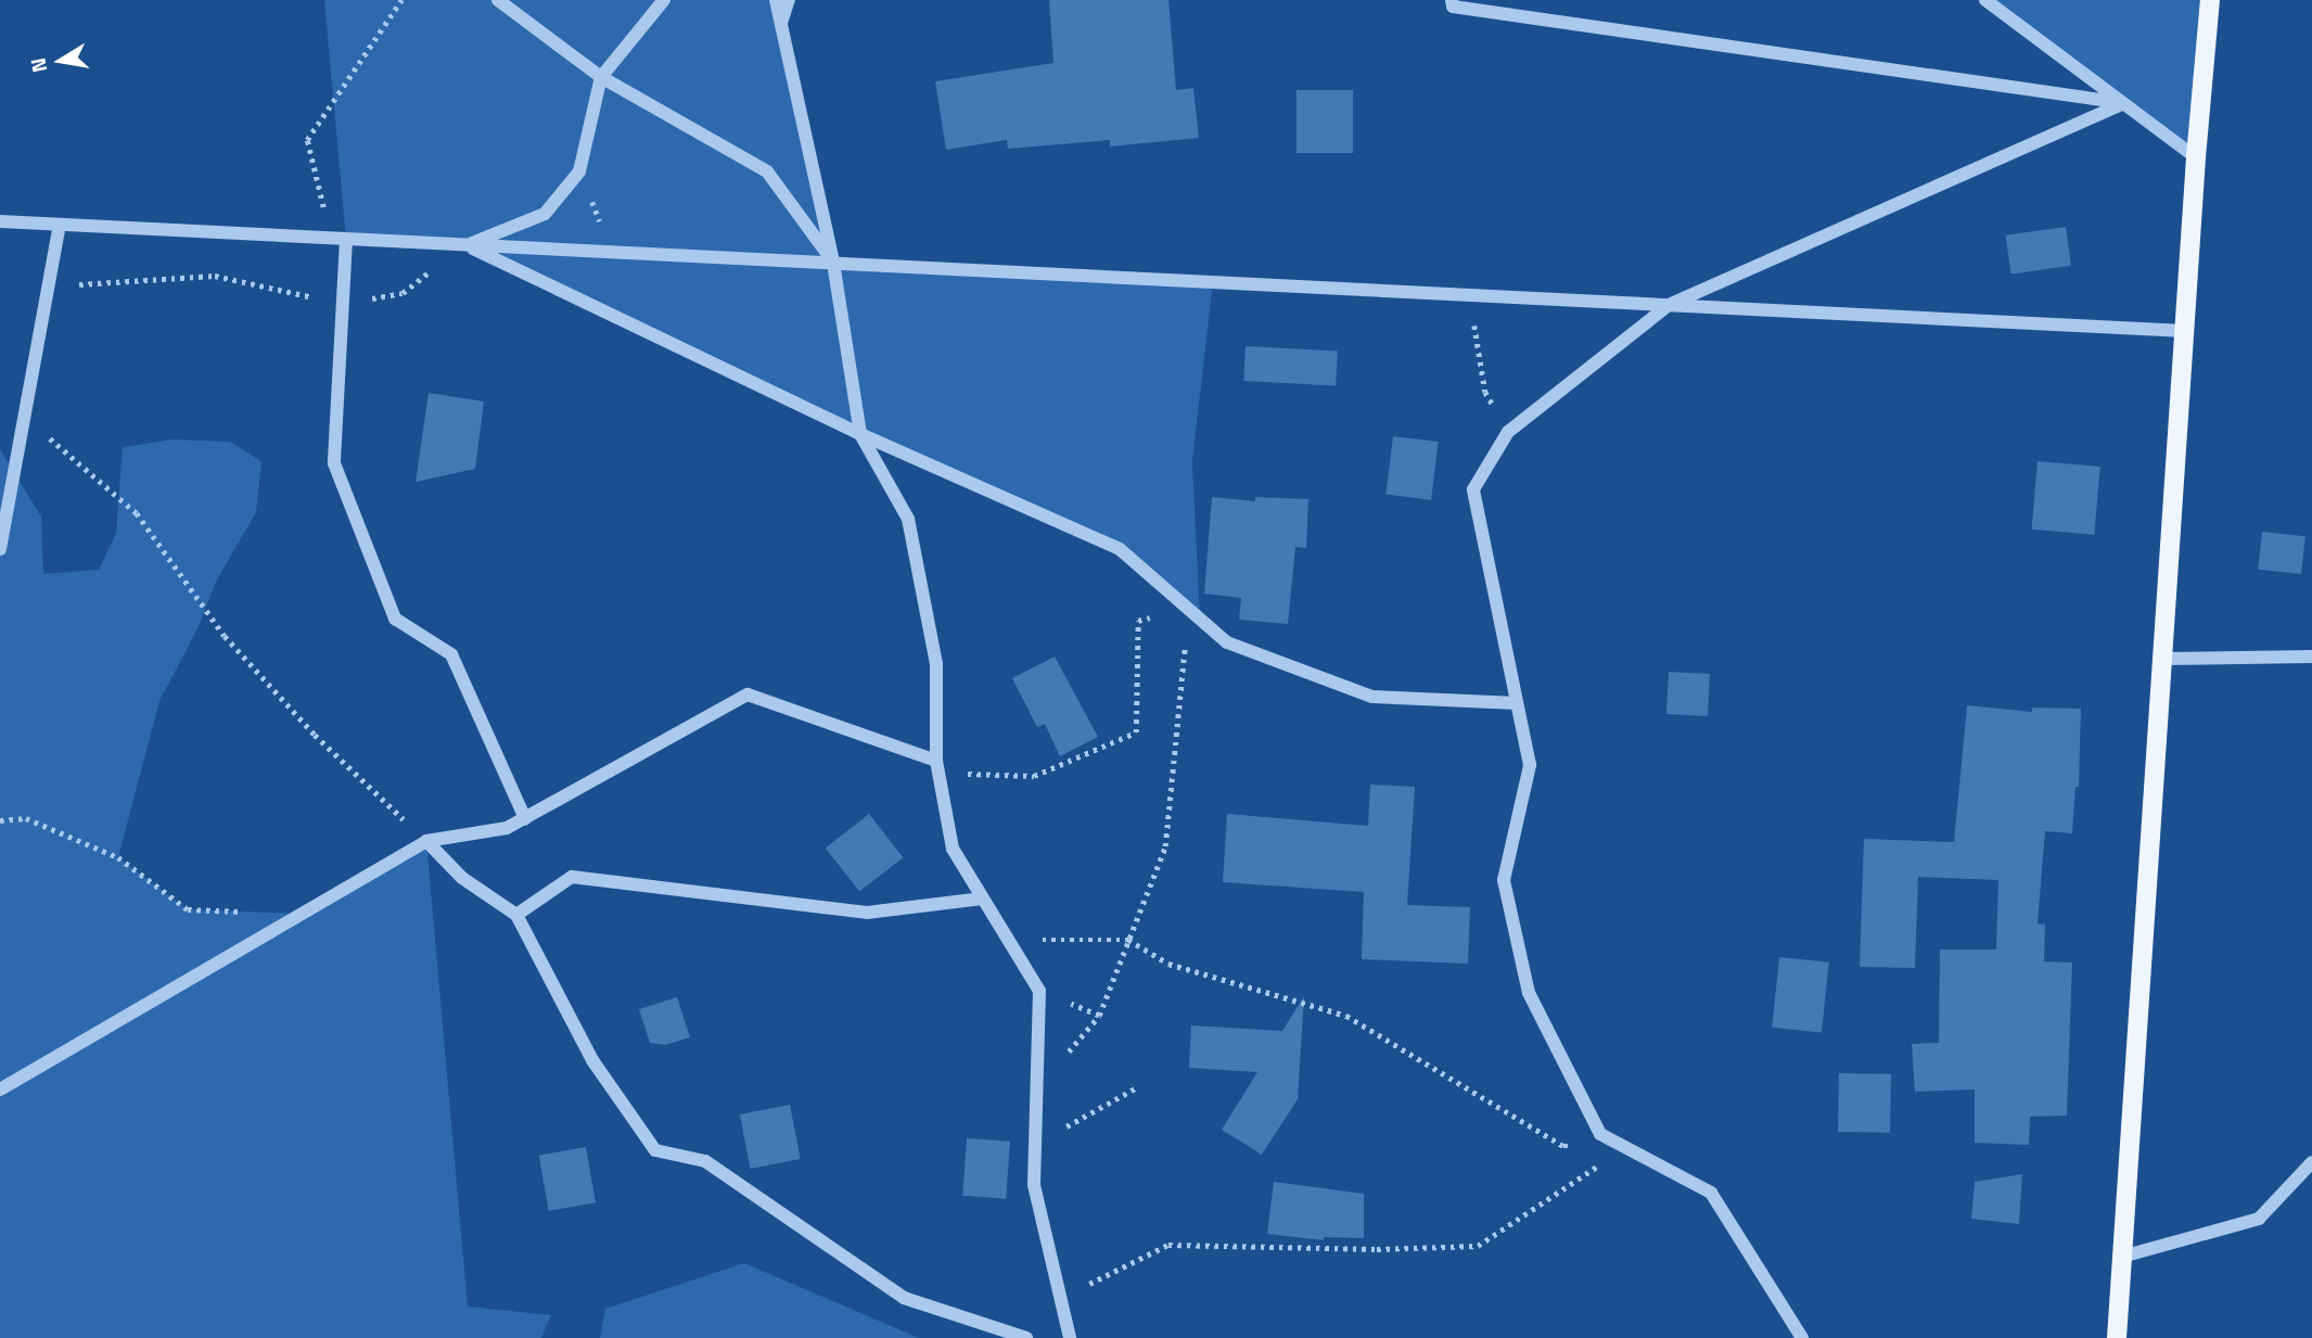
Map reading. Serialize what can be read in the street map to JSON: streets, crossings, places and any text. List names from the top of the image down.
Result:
{
  "north": "left"
}
